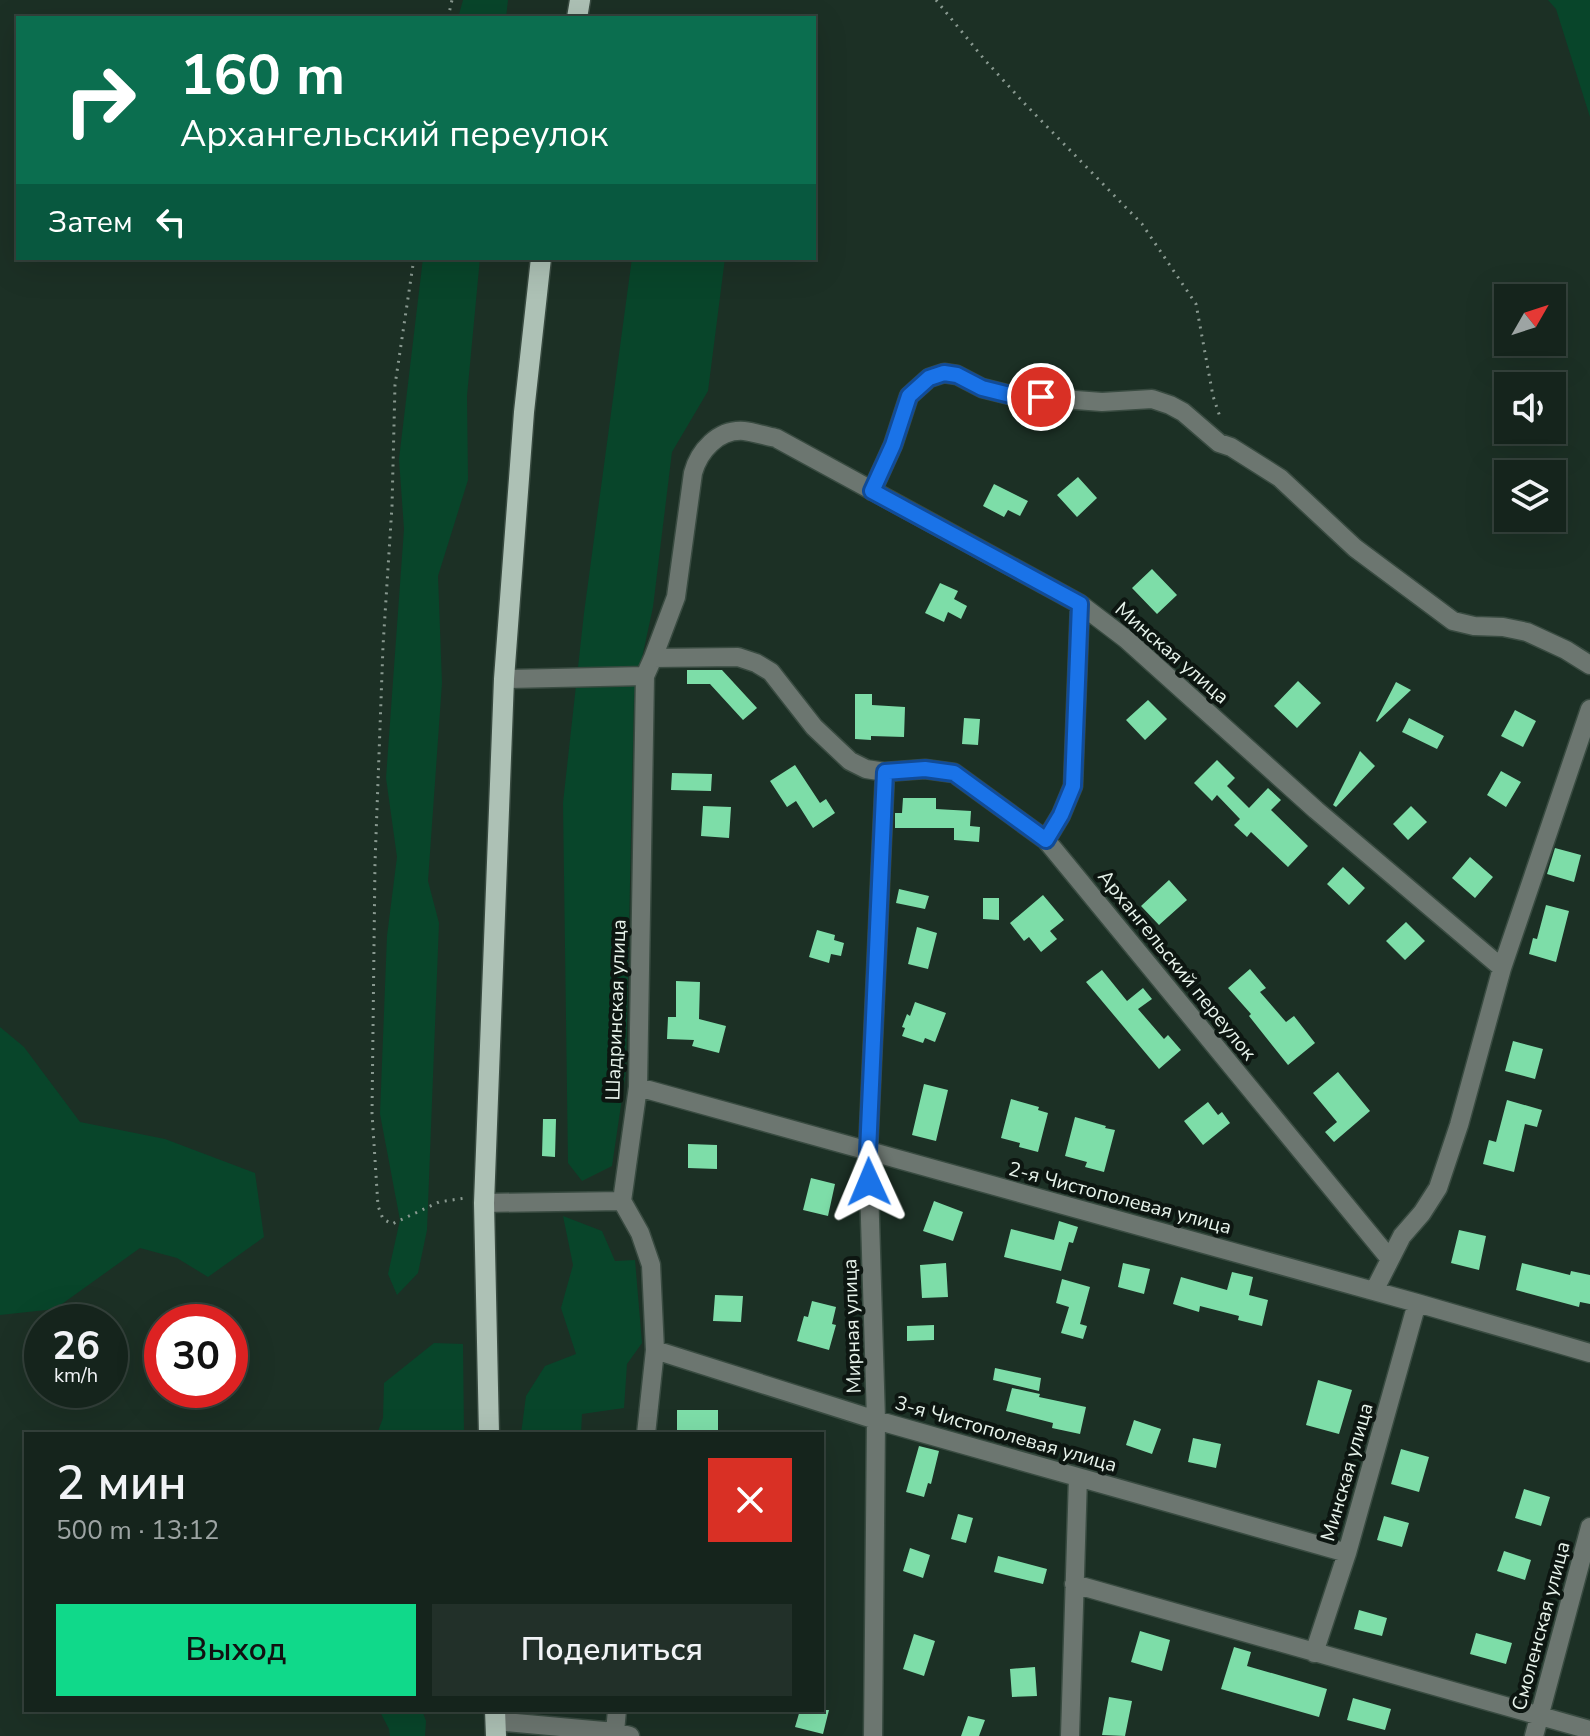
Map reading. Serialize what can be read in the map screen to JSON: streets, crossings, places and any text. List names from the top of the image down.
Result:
{
  "streets": {
    "street": [
      "Минская улица",
      "Архангельский переулок",
      "Шадринская улица",
      "2-я Чистополевая улица",
      "Мирная улица",
      "3-я Чистополевая улица",
      "Смоленская улица"
    ]
  },
  "crossings": [
    ["Минская улица", "Шадринская улица"],
    ["Минская улица", "2-я Чистополевая улица"],
    ["Минская улица", "3-я Чистополевая улица"],
    ["Архангельский переулок", "Мирная улица"],
    ["Шадринская улица", "2-я Чистополевая улица"],
    ["2-я Чистополевая улица", "Мирная улица"],
    ["Мирная улица", "3-я Чистополевая улица"]
  ],
  "north": "top right",
  "page": {
    "turn": ["160 m", "Архангельский переулок"],
    "then": "Затем",
    "speed": "26 km/h",
    "limit": "30",
    "heading": ["2 мин", "500 m · 13:12"],
    "buttons": ["Выход", "Поделиться"]
  }
}
